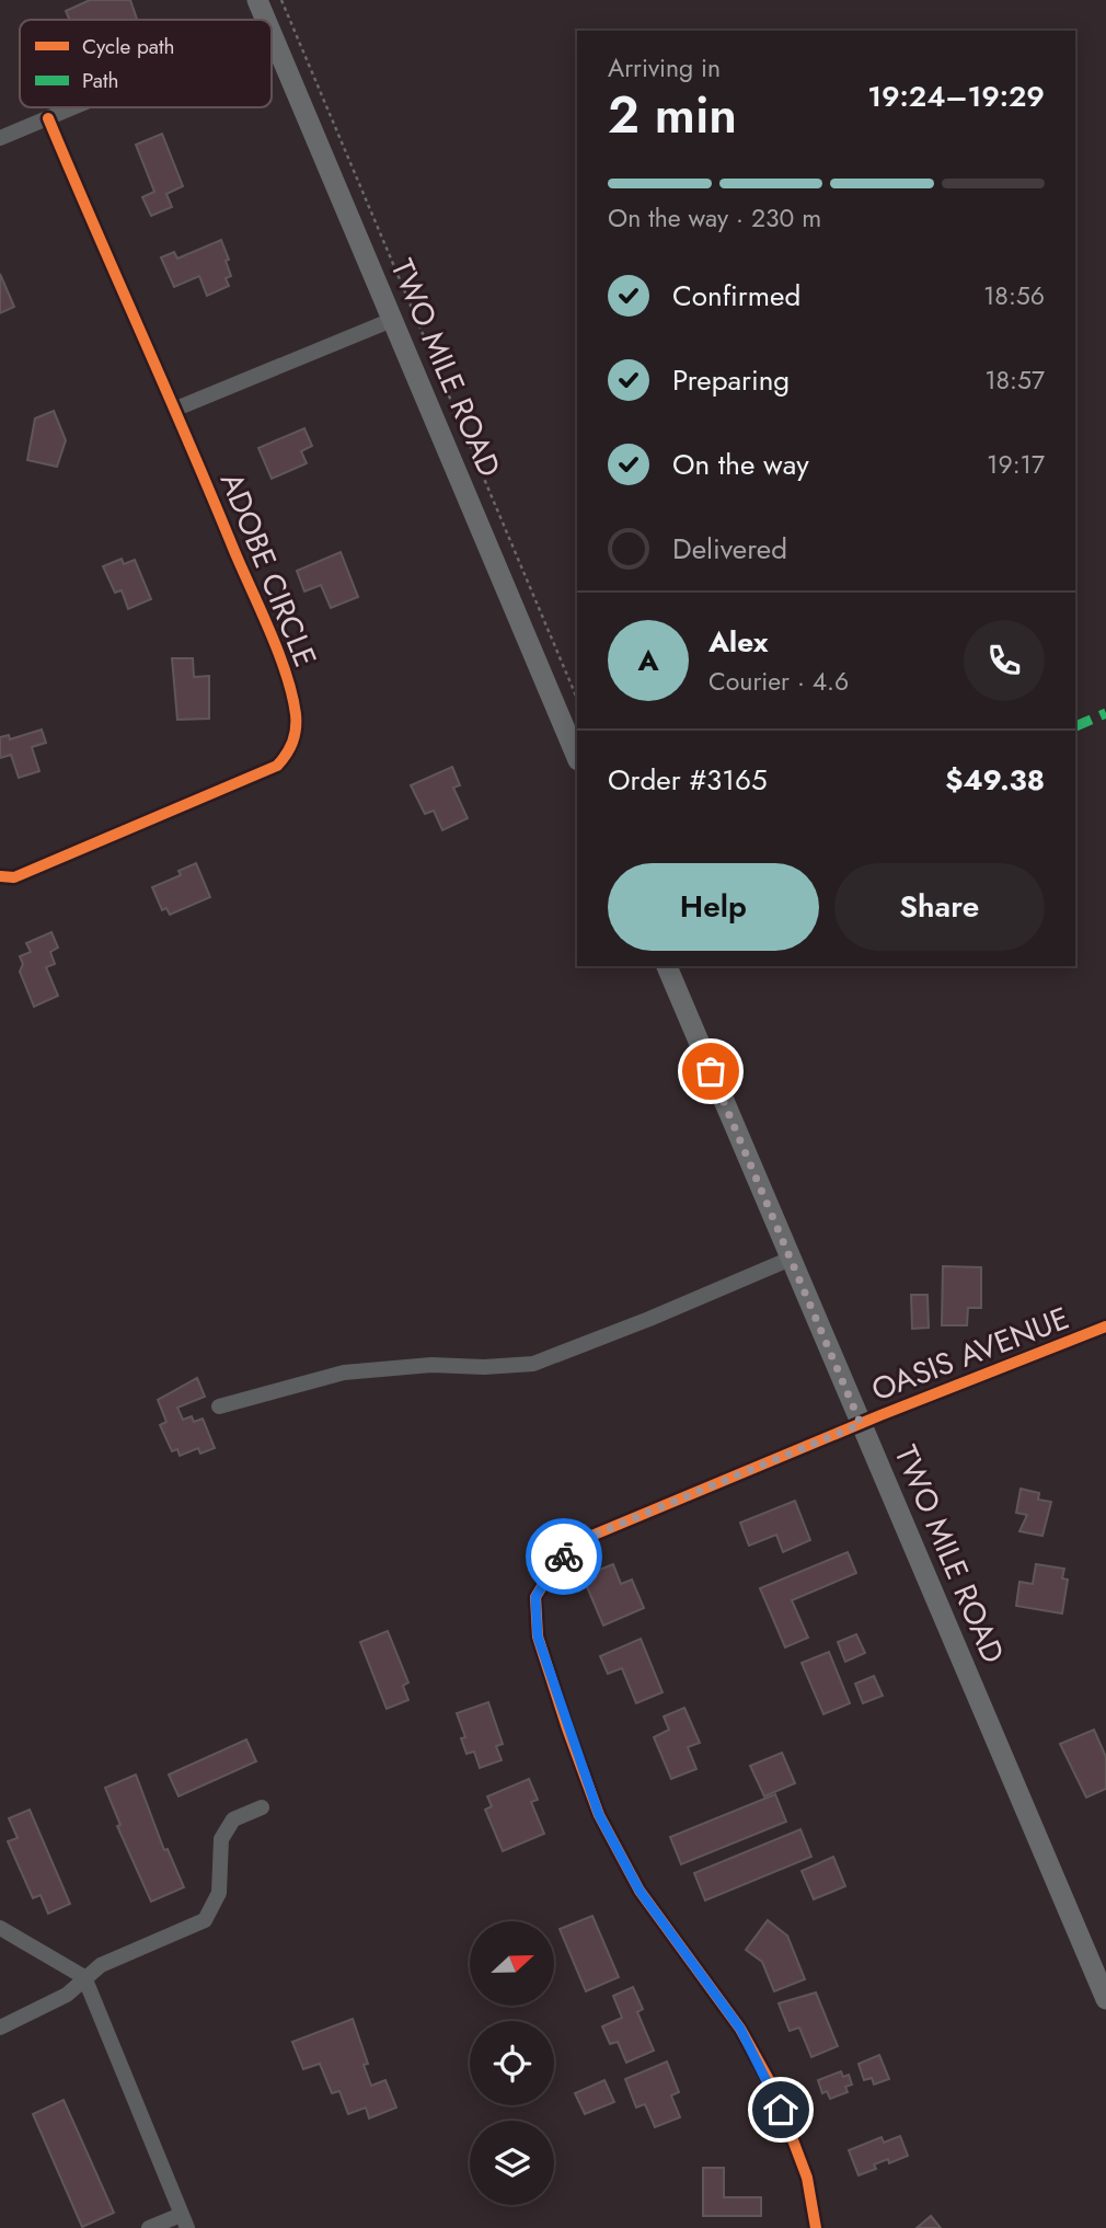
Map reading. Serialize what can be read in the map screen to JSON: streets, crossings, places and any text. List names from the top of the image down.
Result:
{
  "streets": {
    "main road": ["TWO MILE ROAD"],
    "street": ["ADOBE CIRCLE", "OASIS AVENUE"]
  },
  "crossings": [
    ["TWO MILE ROAD", "OASIS AVENUE"]
  ],
  "legend": ["Cycle path", "Path"],
  "north": "right",
  "page": {
    "heading": ["2 min", "Arriving in", "19:24–19:29"],
    "panel": [
      "Alex",
      "Courier · 4.6",
      "Order #3165",
      "$49.38"
    ],
    "bar": "On the way · 230 m",
    "list": [
      ["Confirmed", "18:56"],
      ["Preparing", "18:57"],
      ["On the way", "19:17"],
      "Delivered"
    ],
    "round": "A",
    "buttons": ["Help", "Share"]
  }
}
